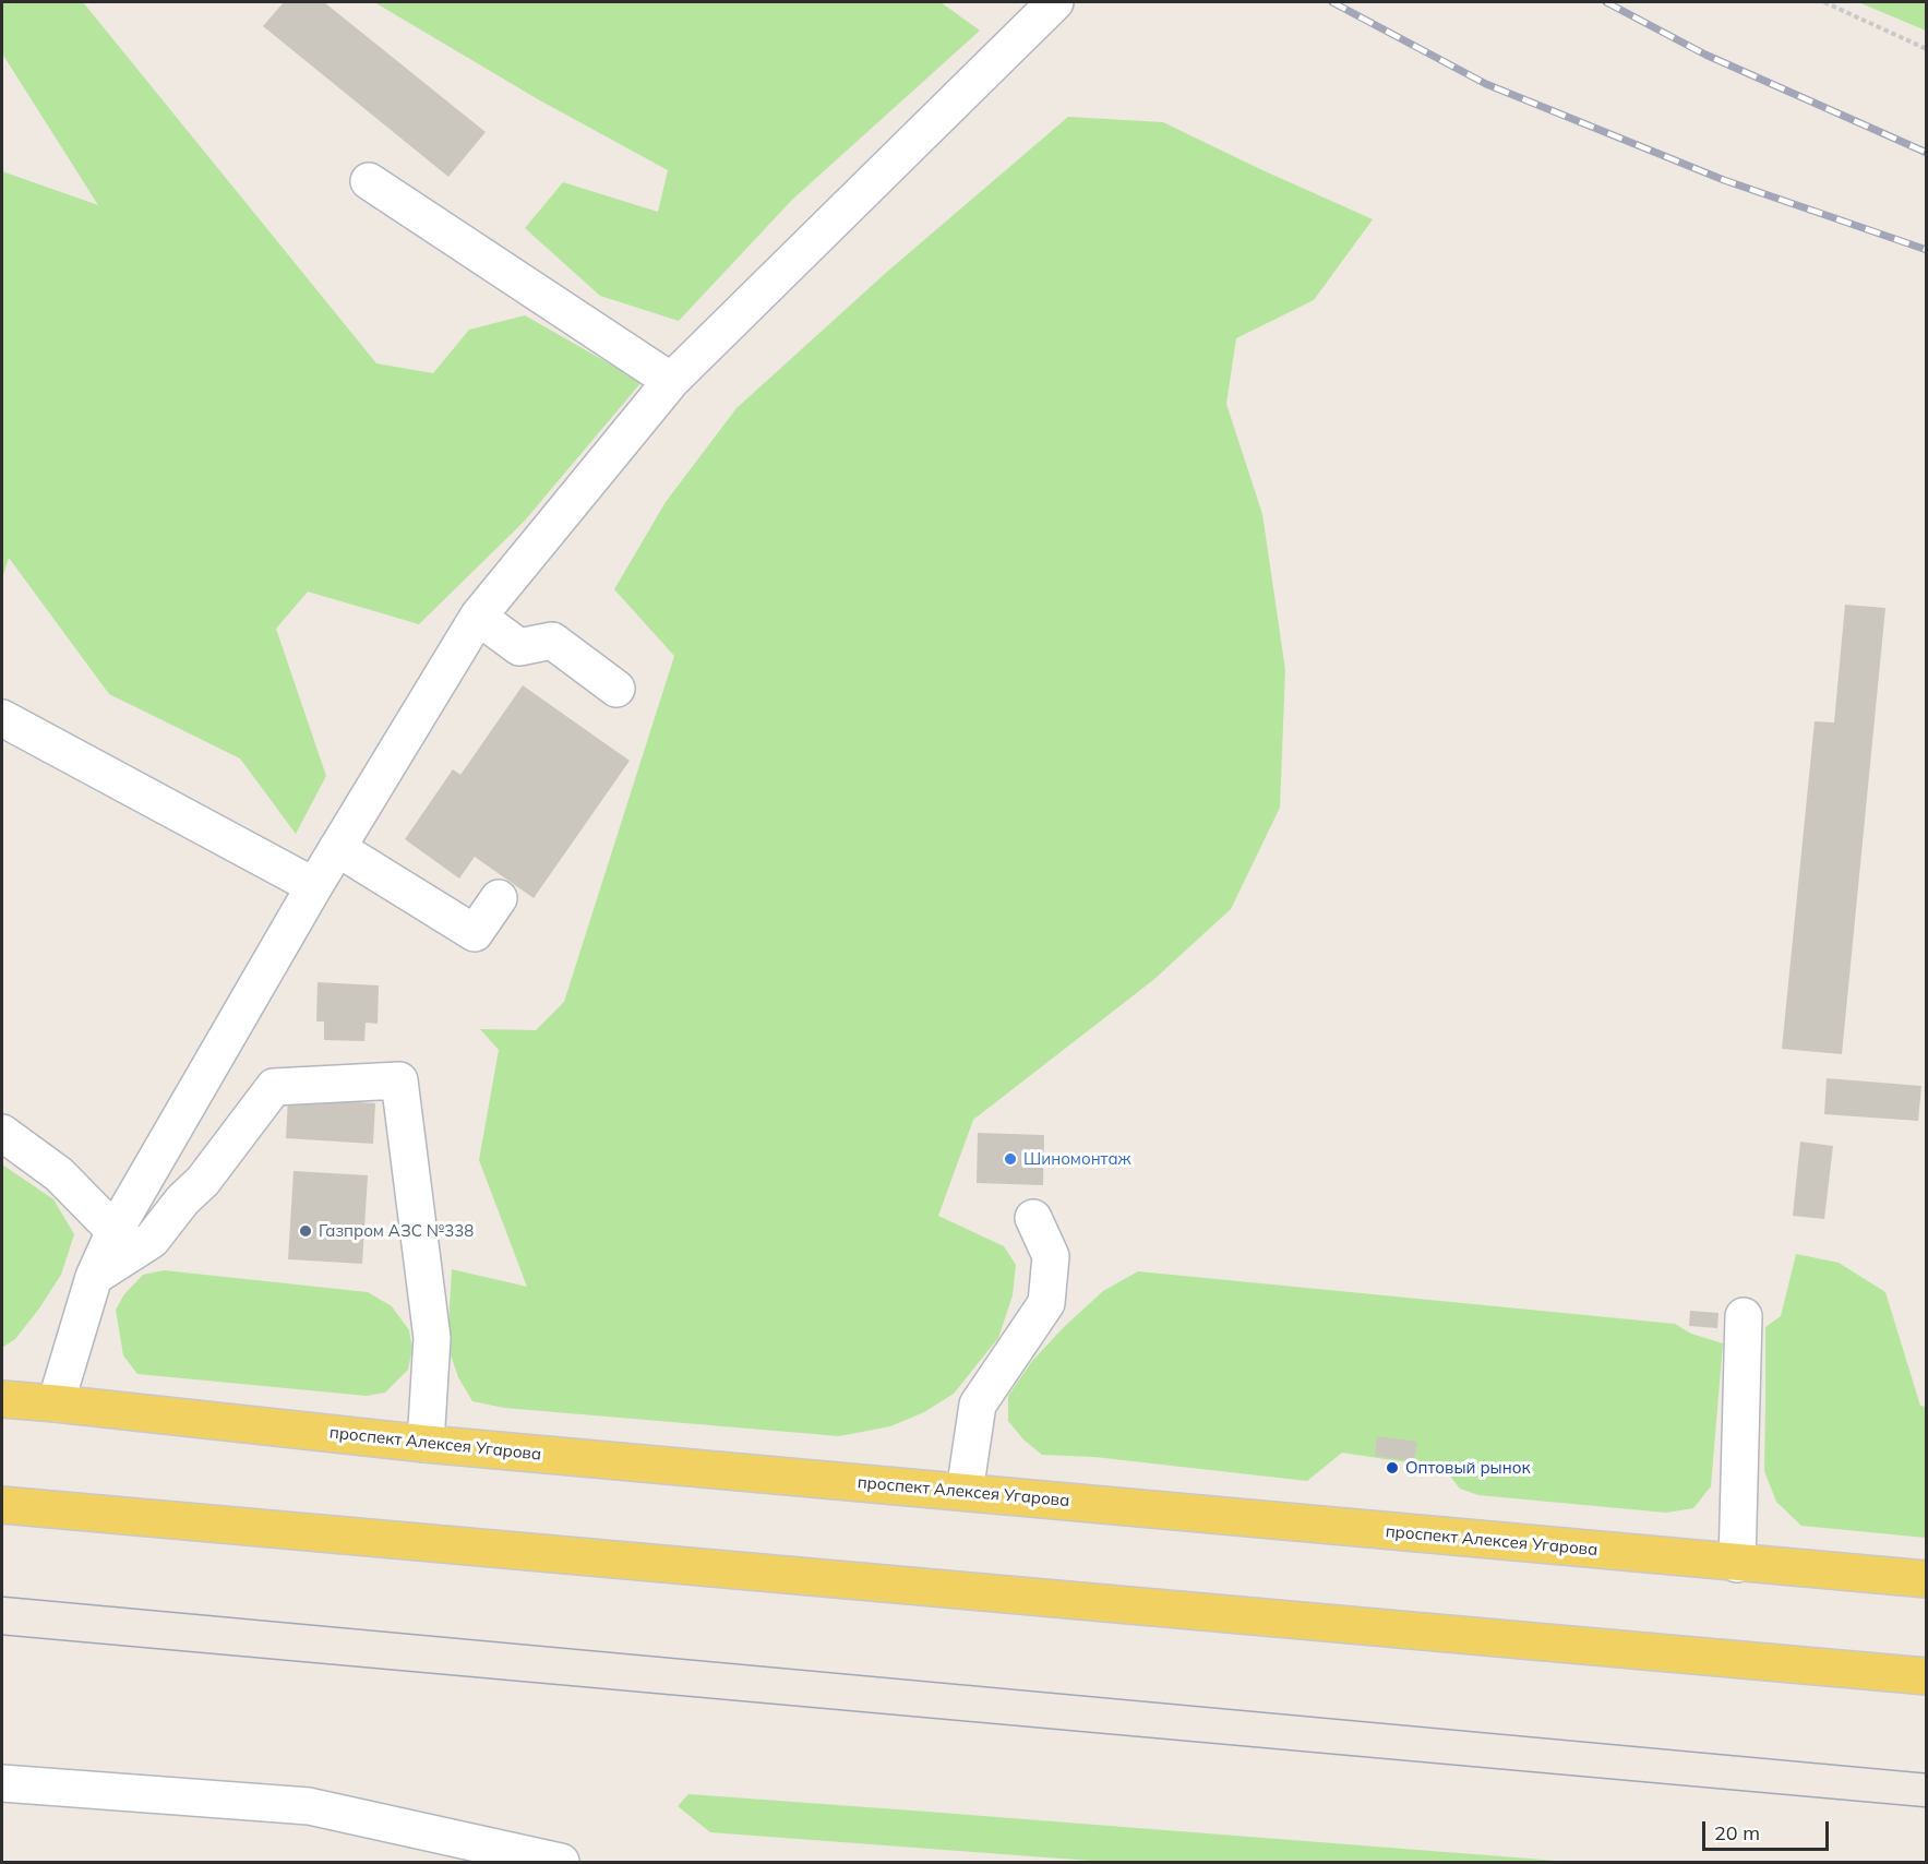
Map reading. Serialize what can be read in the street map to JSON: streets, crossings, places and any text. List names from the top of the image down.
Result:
{
  "streets": {
    "main road": ["проспект Алексея Угарова"]
  },
  "places": ["Шиномонтаж", "Газпром АЗС №338", "Оптовый рынок"],
  "scale_bar": "20 m"
}
